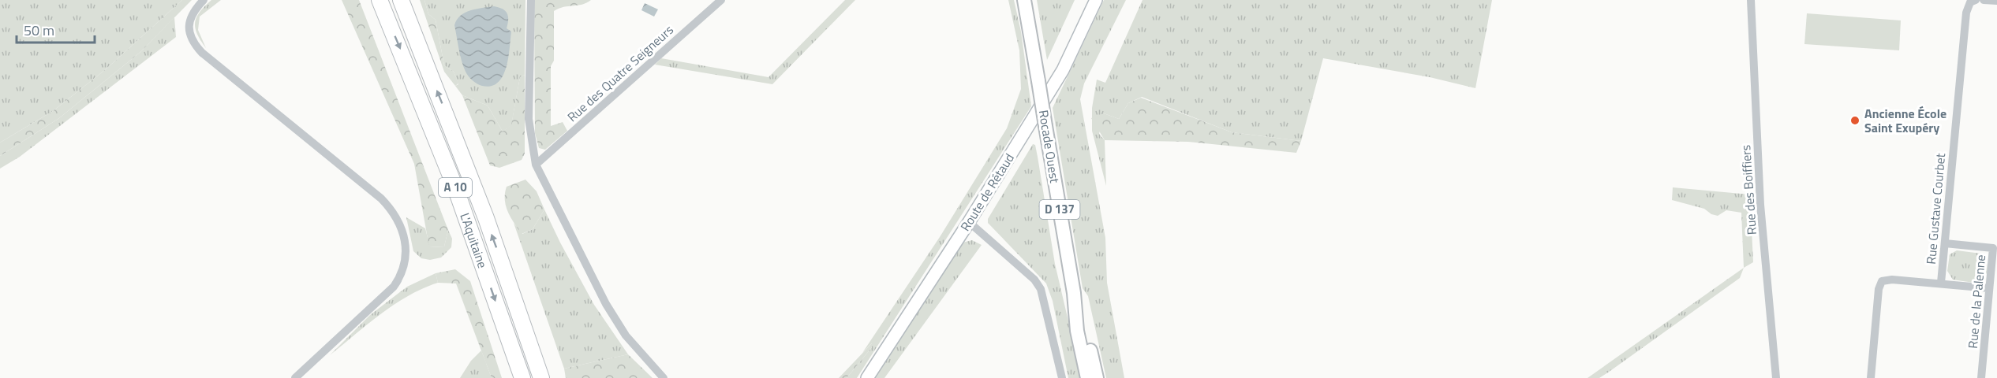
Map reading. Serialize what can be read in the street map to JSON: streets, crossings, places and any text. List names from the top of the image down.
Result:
{
  "streets": {
    "highway": ["A 10", "L'Aquitaine"],
    "main road": ["Rocade Ouest", "Route de Rétaud", "D 137"],
    "street": [
      "Rue des Quatre Seigneurs",
      "Rue des Boiffiers",
      "Rue Gustave Courbet",
      "Rue de la Palenne"
    ]
  },
  "crossings": [
    ["Rue Gustave Courbet", "Rue de la Palenne"]
  ],
  "places": ["Ancienne École Saint Exupéry"],
  "scale_bar": "50 m"
}
